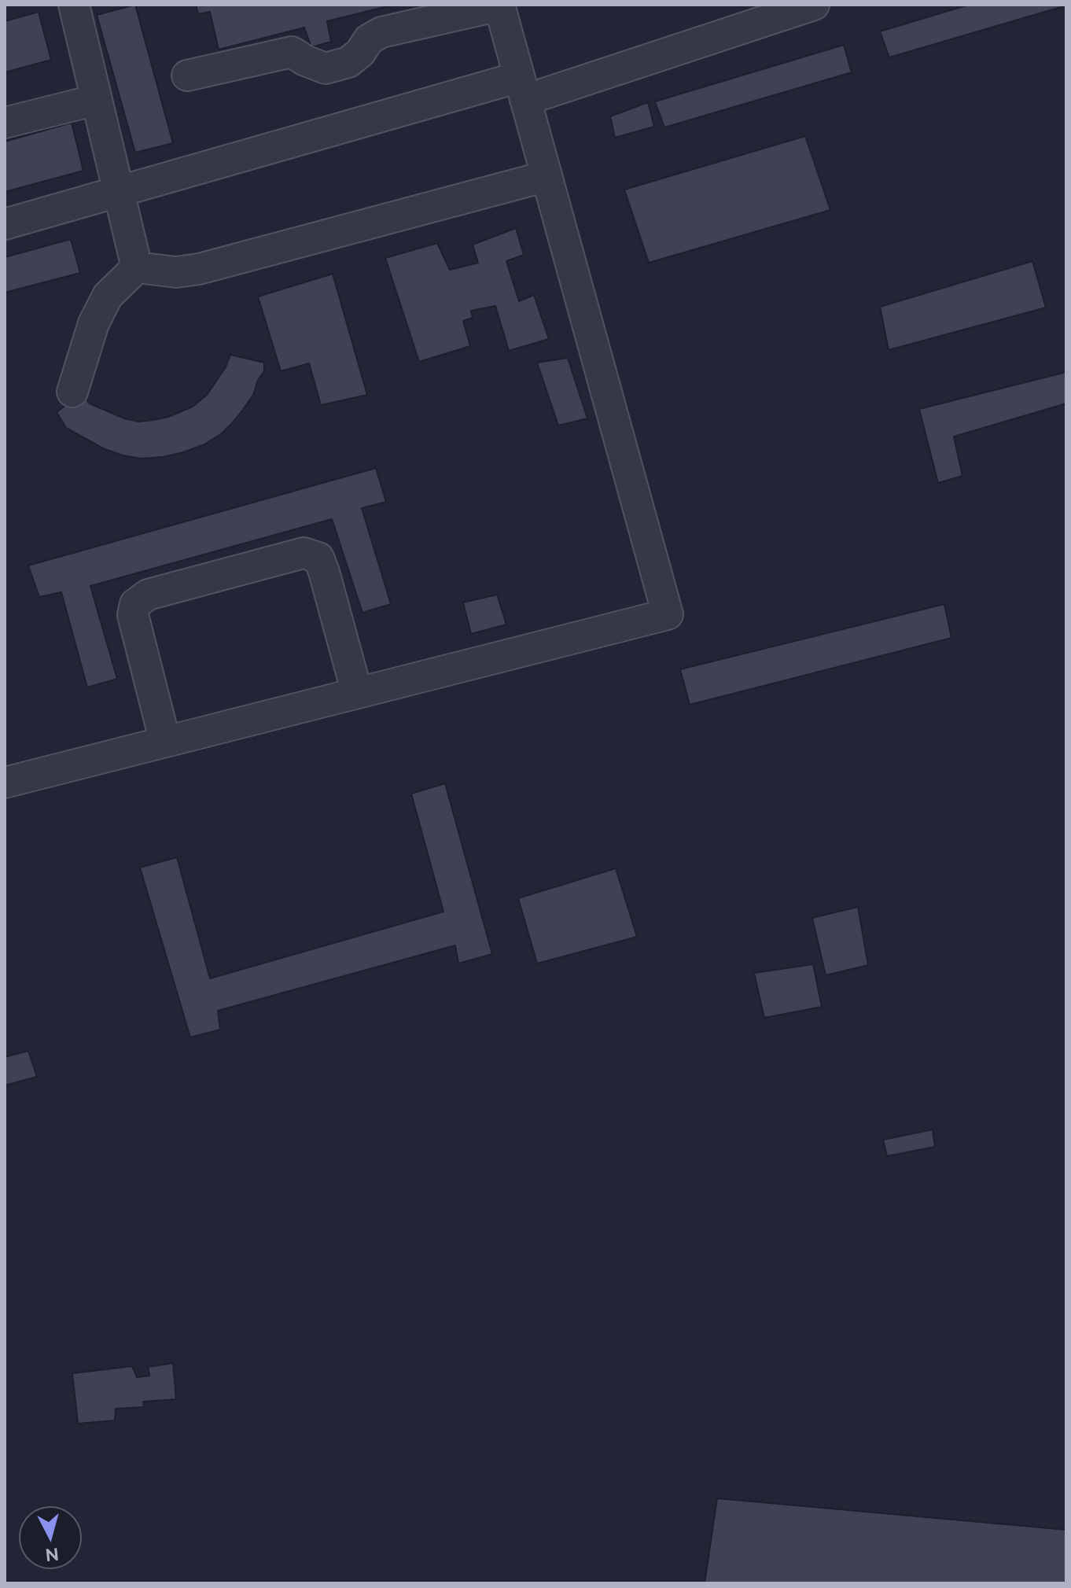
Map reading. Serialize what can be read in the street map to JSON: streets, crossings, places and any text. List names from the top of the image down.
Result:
{
  "north": "bottom"
}
